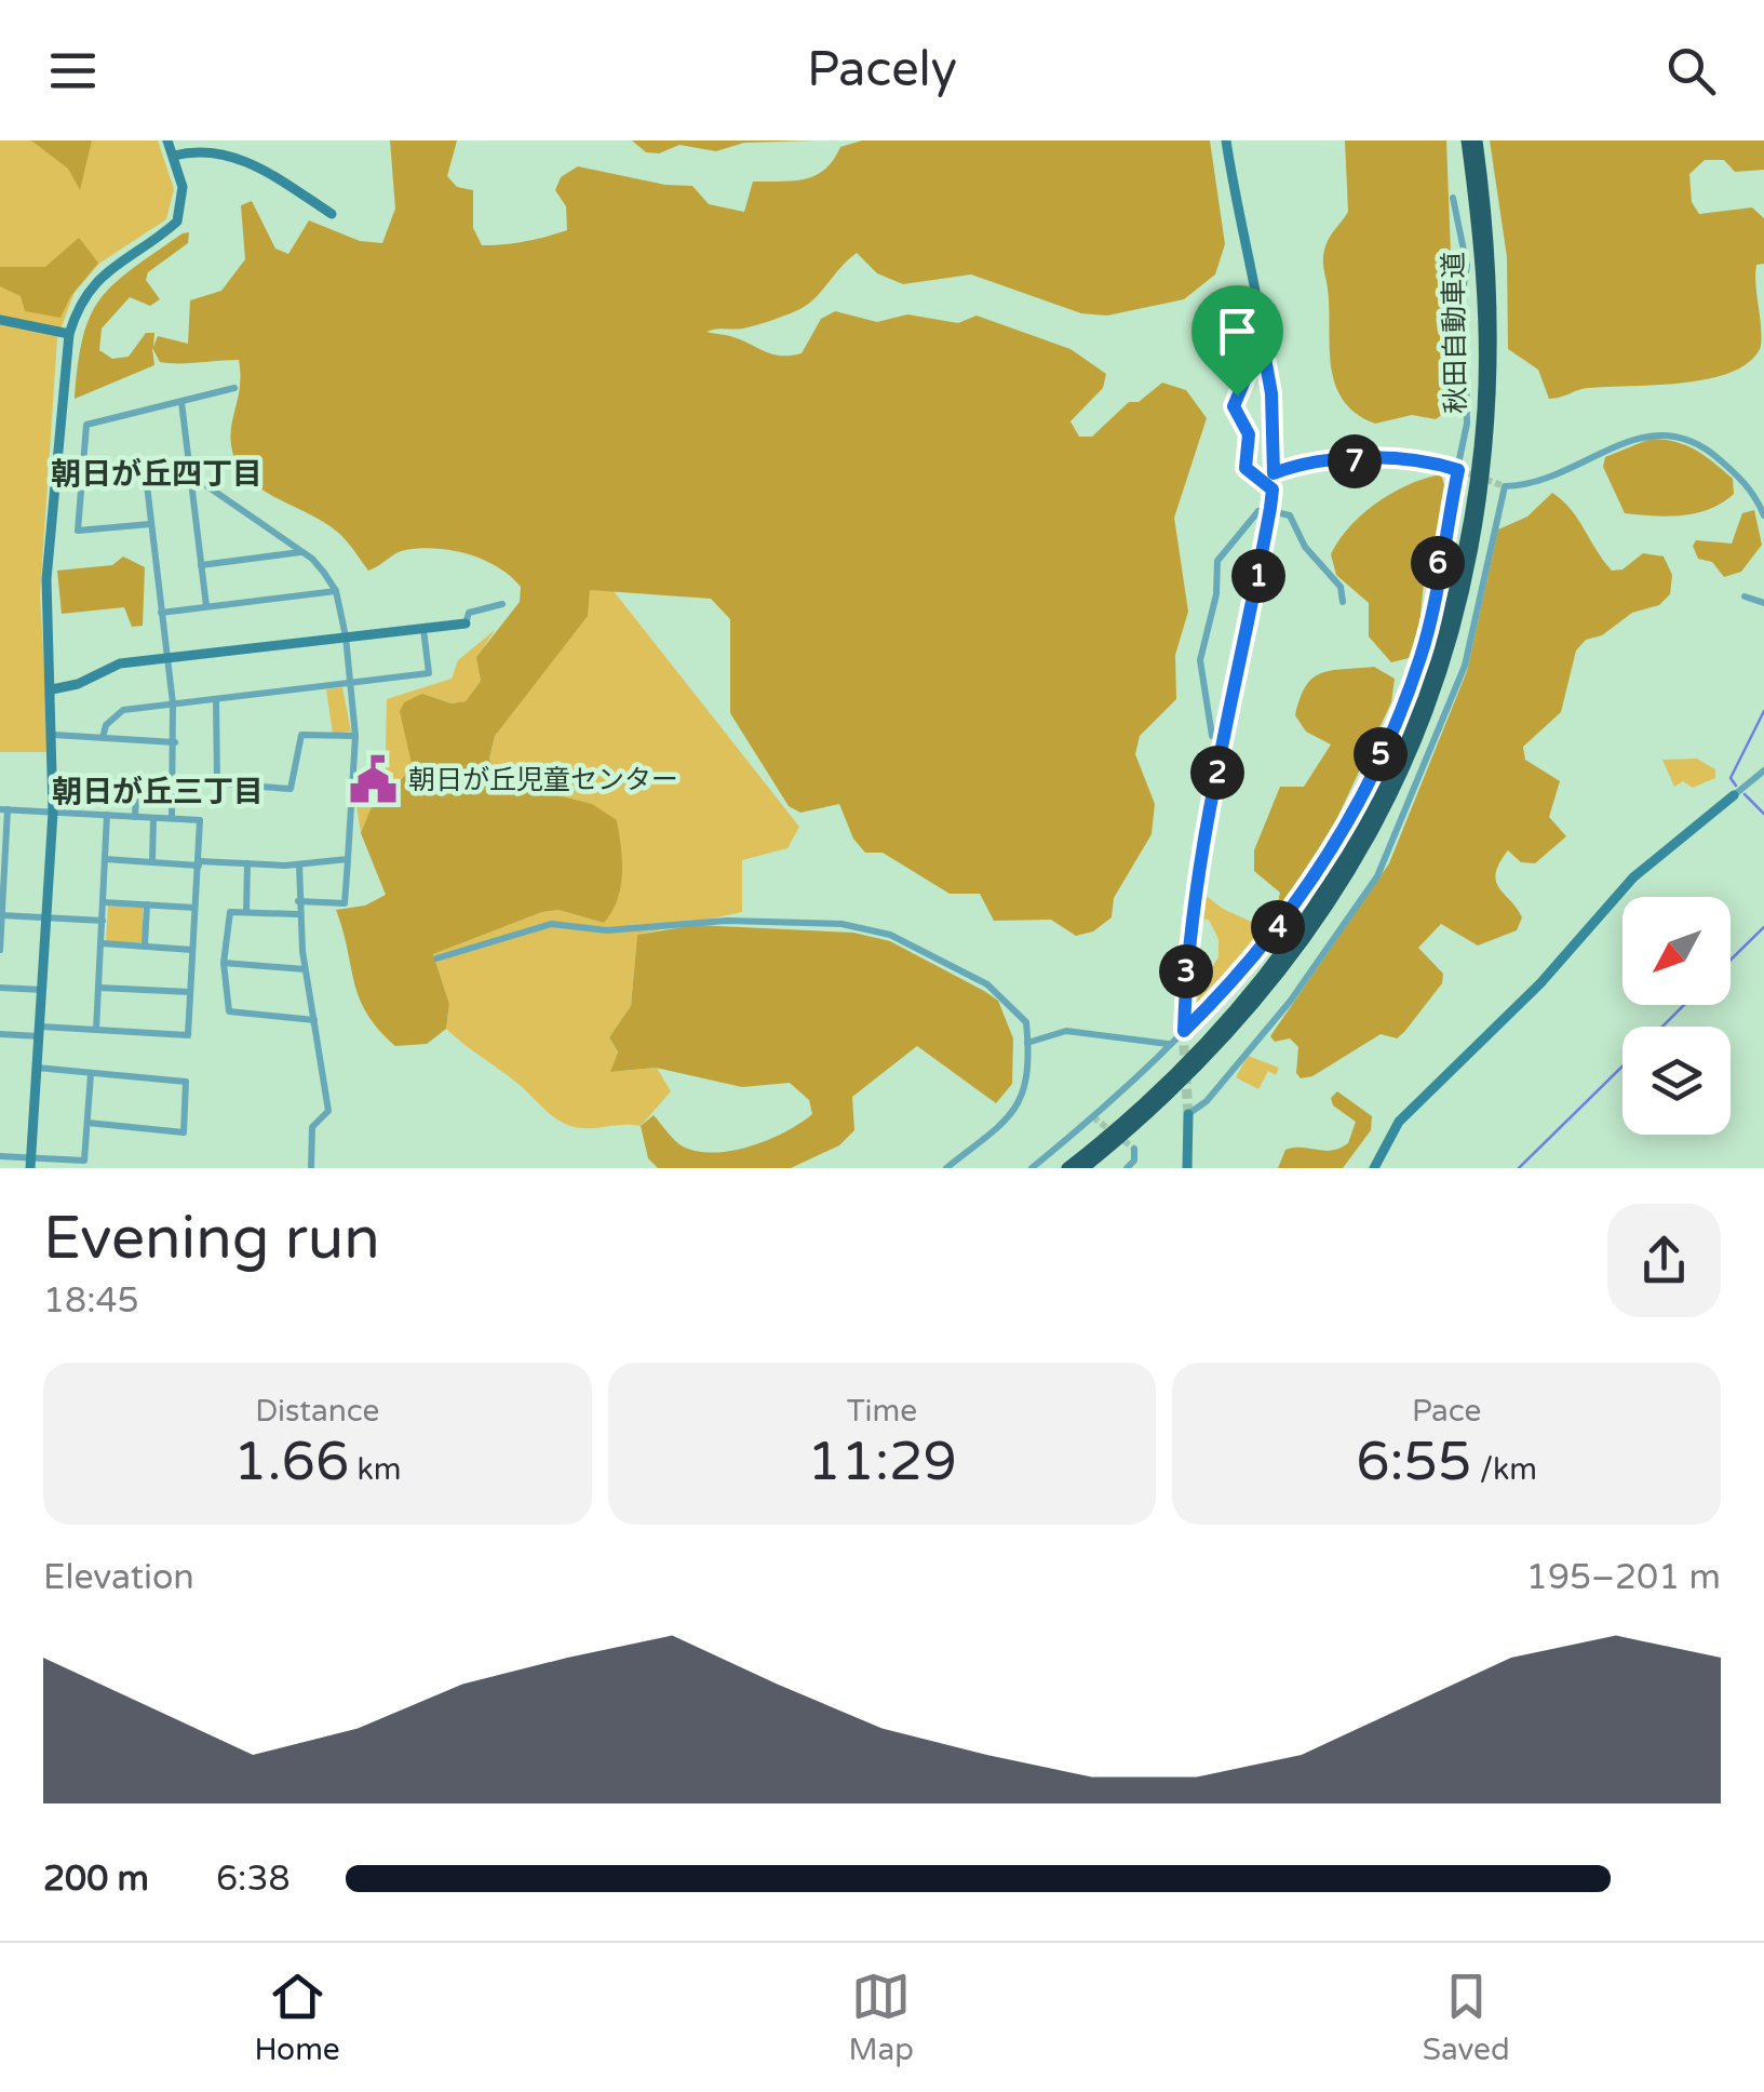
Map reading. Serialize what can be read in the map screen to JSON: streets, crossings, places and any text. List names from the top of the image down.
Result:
{
  "streets": {
    "highway": ["秋田自動車道"]
  },
  "districts": ["朝日が丘四丁目", "朝日が丘三丁目"],
  "places": {
    "public building": ["朝日が丘児童センター"]
  },
  "north": "bottom left",
  "page": {
    "header": "Pacely",
    "pins": [
      "7",
      "6",
      "1",
      "5",
      "2",
      "4",
      "3"
    ],
    "heading": ["Evening run", "18:45"],
    "stats": [
      ["Distance", "1.66 km"],
      ["Time", "11:29"],
      ["Pace", "6:55 /km"]
    ],
    "chart": ["Elevation", "195–201 m"],
    "list": [
      {
        "name": "200 m",
        "note": "6:38"
      }
    ],
    "tabs": ["Home", "Map", "Saved"]
  }
}
